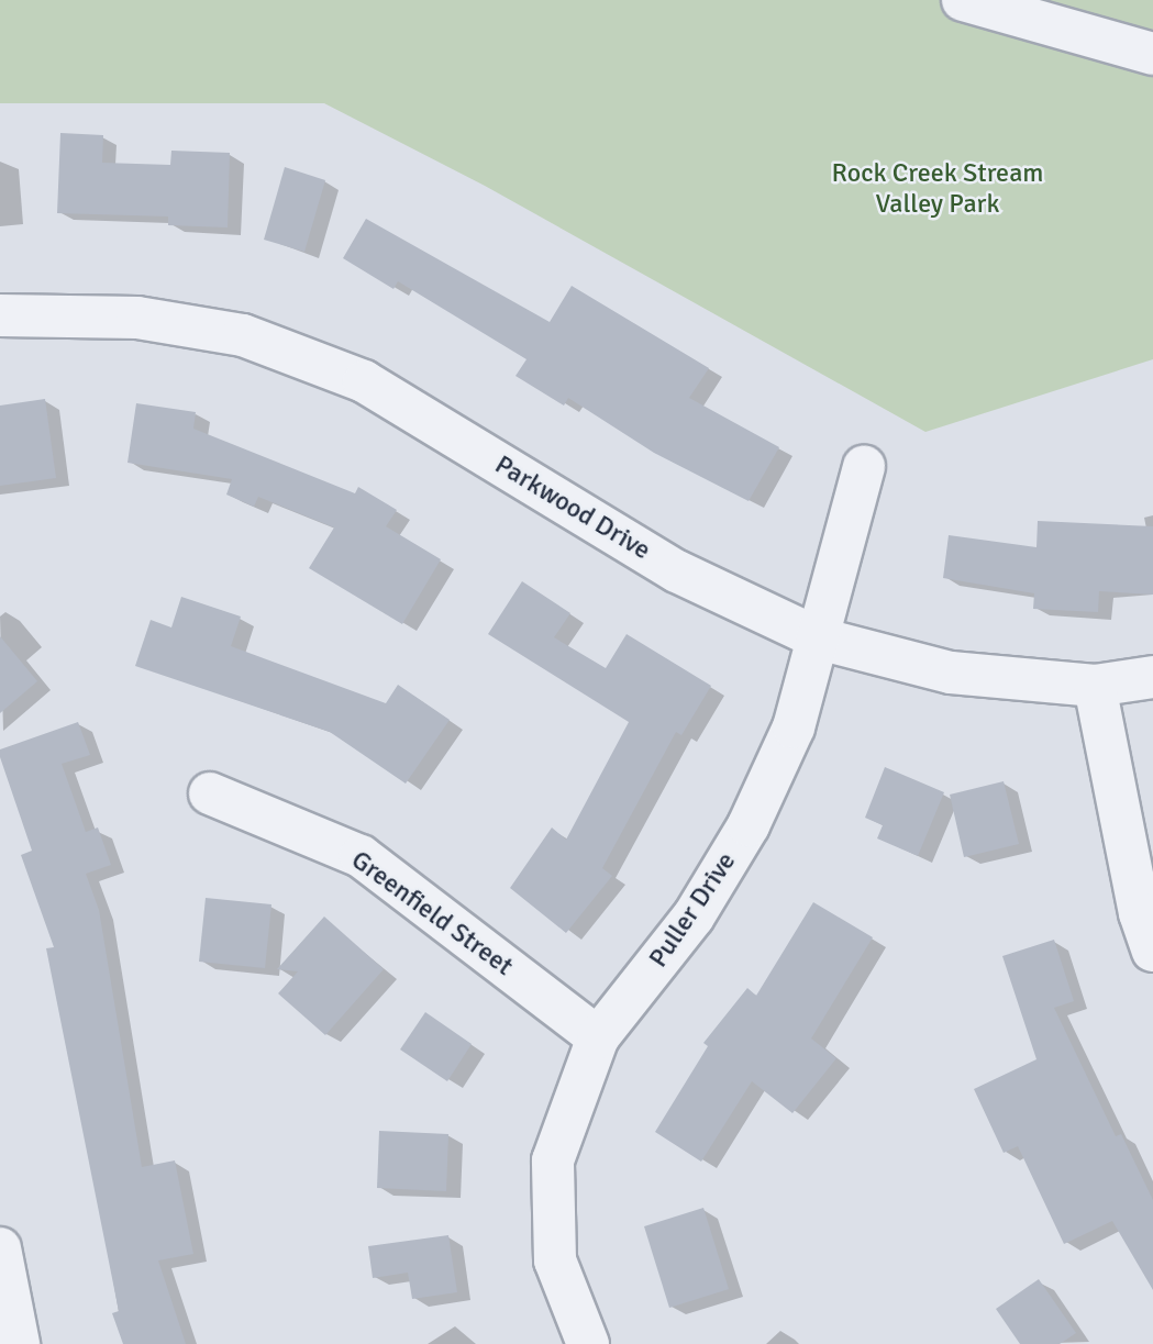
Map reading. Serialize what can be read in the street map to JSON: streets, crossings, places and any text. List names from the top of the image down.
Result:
{
  "streets": {
    "street": ["Parkwood Drive", "Puller Drive", "Greenfield Street"]
  },
  "crossings": [
    ["Parkwood Drive", "Puller Drive"],
    ["Puller Drive", "Greenfield Street"]
  ],
  "parks": ["Rock Creek Stream Valley Park"]
}
